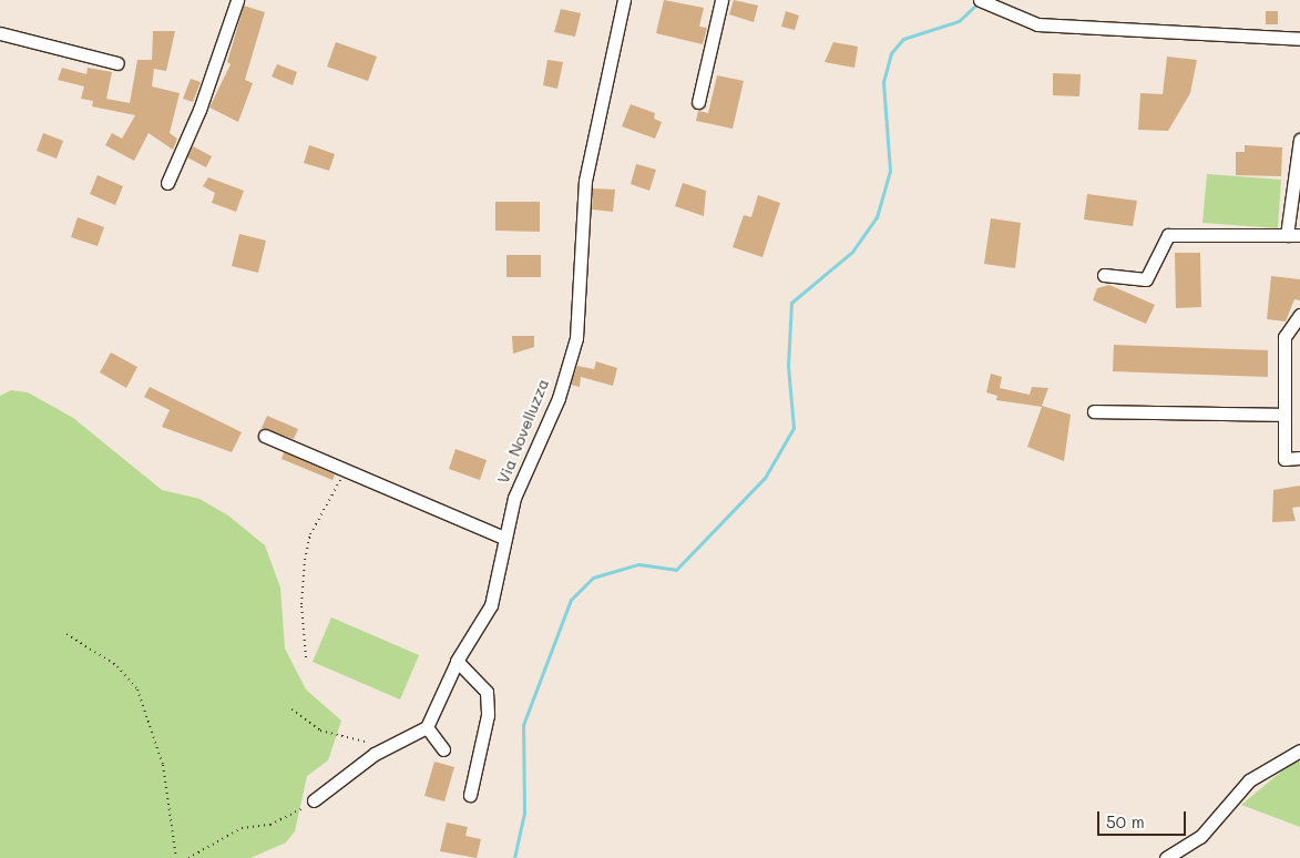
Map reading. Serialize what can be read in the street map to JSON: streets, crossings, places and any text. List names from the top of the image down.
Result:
{
  "streets": {
    "street": ["Via Novelluzza"]
  },
  "scale_bar": "50 m"
}
